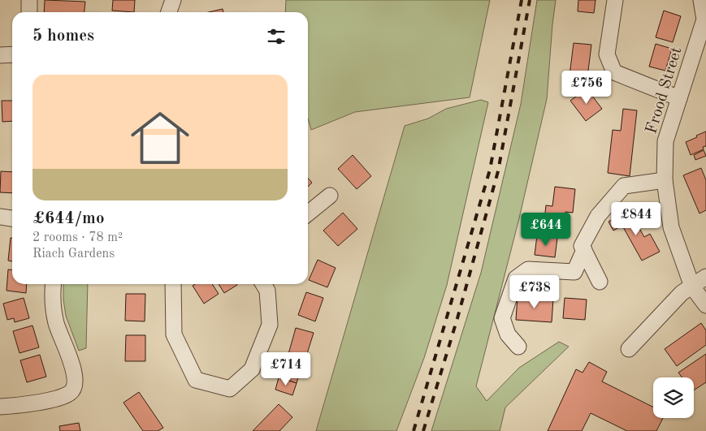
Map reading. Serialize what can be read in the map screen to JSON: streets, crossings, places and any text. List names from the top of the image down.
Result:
{
  "streets": {
    "street": ["Frood Street"]
  },
  "page": {
    "heading": "5 homes",
    "list": [
      {
        "name": "£644/mo",
        "note": "2 rooms · 78 m² · Riach Gardens"
      }
    ],
    "price": [
      "£756",
      "£844",
      "£644",
      "£738",
      "£714"
    ]
  }
}
